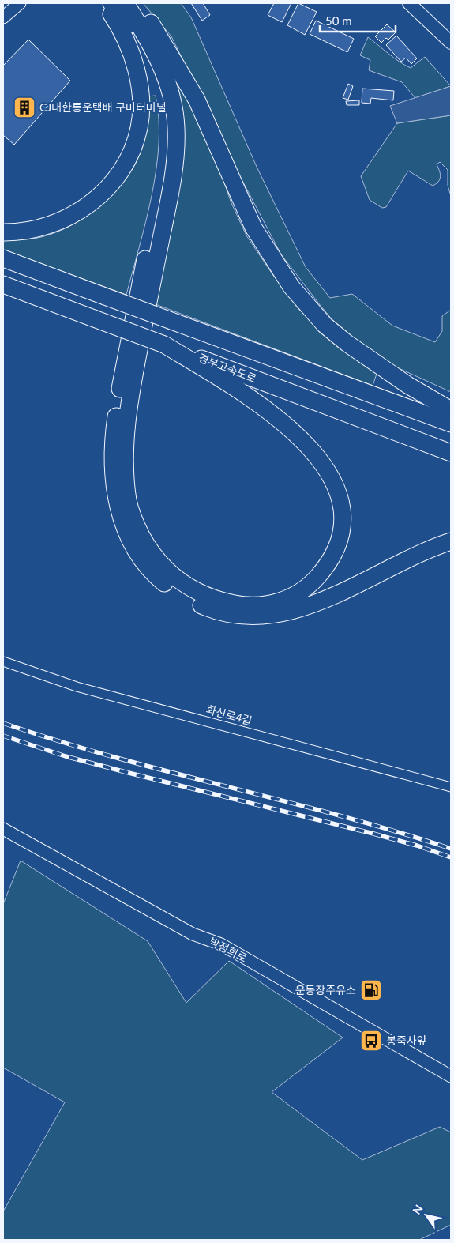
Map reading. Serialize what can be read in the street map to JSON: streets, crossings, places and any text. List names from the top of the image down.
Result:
{
  "streets": {
    "highway": ["경부고속도로"],
    "street": ["화신로4길", "박정희로"]
  },
  "places": {
    "building": ["CJ대한통운택배 구미터미널"],
    "fuel station": ["운동장주유소"],
    "bus stop": ["봉죽사앞"]
  },
  "scale_bar": "50 m",
  "north": "top left"
}
